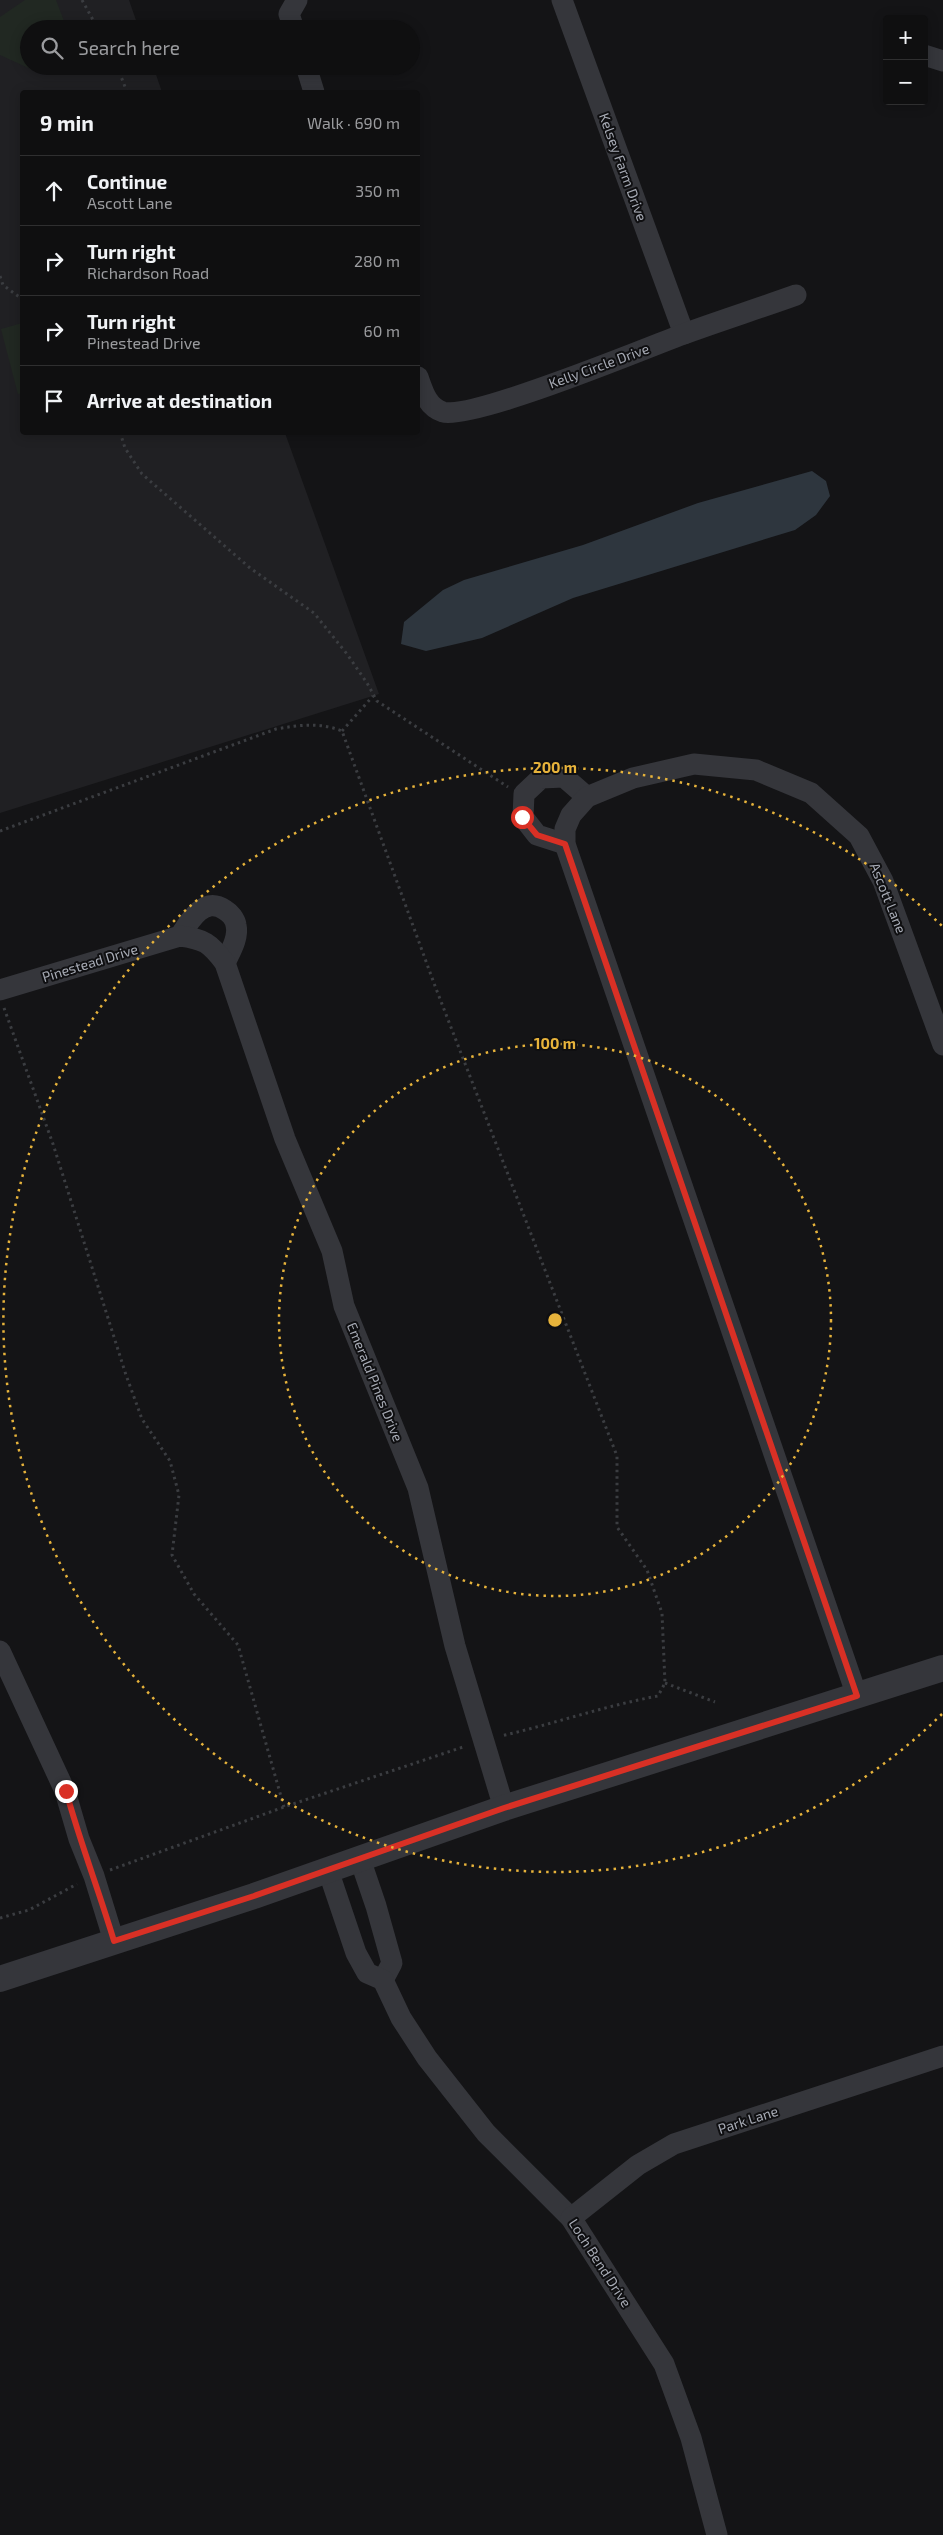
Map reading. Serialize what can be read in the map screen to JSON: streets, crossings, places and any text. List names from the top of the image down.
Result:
{
  "streets": {
    "street": [
      "Kelsey Farm Drive",
      "Kelly Circle Drive",
      "Ascott Lane",
      "Pinestead Drive",
      "Emerald Pines Drive",
      "Park Lane",
      "Loch Bend Drive"
    ]
  },
  "crossings": [
    ["Kelsey Farm Drive", "Kelly Circle Drive"],
    ["Pinestead Drive", "Emerald Pines Drive"],
    ["Park Lane", "Loch Bend Drive"]
  ],
  "page": {
    "map_buttons": ["+", "−"],
    "search": "Search here",
    "heading": ["9 min", "Walk · 690 m"],
    "list": [
      ["Continue", "Ascott Lane", "350 m"],
      ["Turn right", "Richardson Road", "280 m"],
      ["Turn right", "Pinestead Drive", "60 m"],
      "Arrive at destination"
    ]
  },
  "rings": ["200 m", "100 m"]
}
